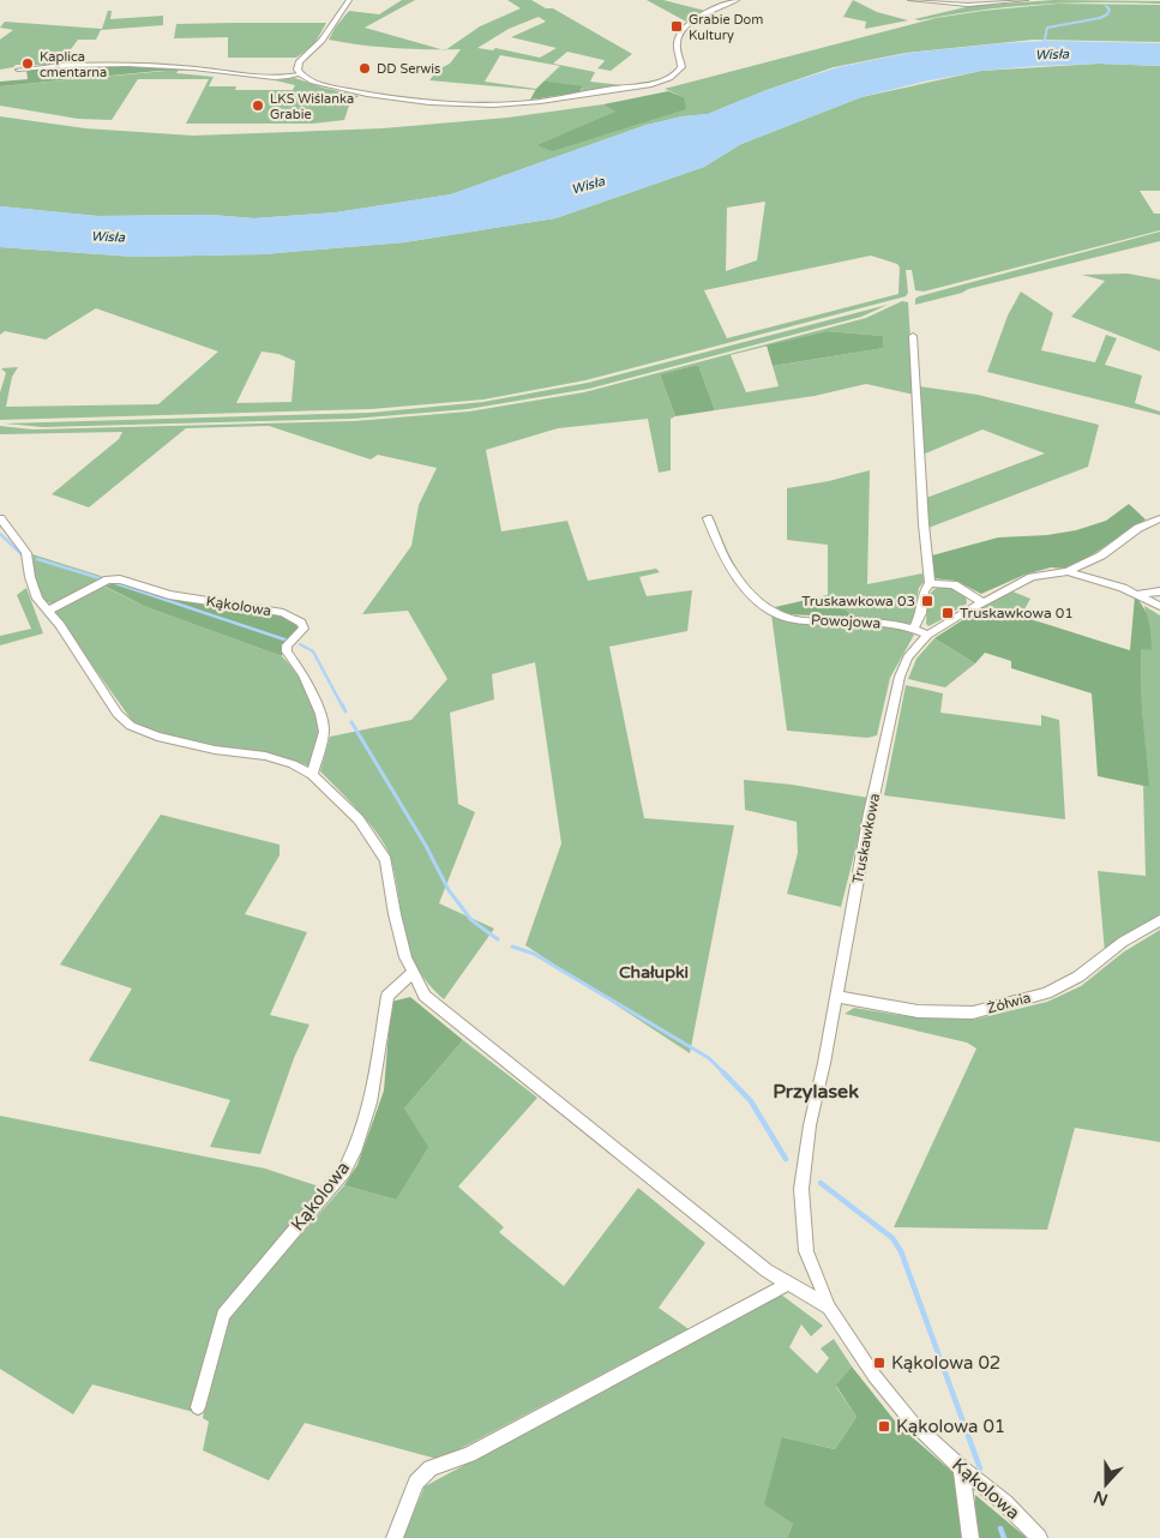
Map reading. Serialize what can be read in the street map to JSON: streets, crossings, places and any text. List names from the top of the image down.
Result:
{
  "streets": {
    "street": [
      "Kąkolowa",
      "Powojowa",
      "Truskawkowa",
      "Żółwia"
    ]
  },
  "crossings": [
    ["Kąkolowa", "Truskawkowa"],
    ["Powojowa", "Truskawkowa"],
    ["Truskawkowa", "Żółwia"]
  ],
  "districts": ["Chałupki", "Przylasek"],
  "water": ["Wisła"],
  "places": {
    "transit": [
      "Grabie Dom Kultury",
      "Truskawkowa 03",
      "Truskawkowa 01",
      "Kąkolowa 02",
      "Kąkolowa 01"
    ],
    "other": ["Kaplica cmentarna", "DD Serwis", "LKS Wiślanka Grabie"]
  },
  "north": "bottom"
}
